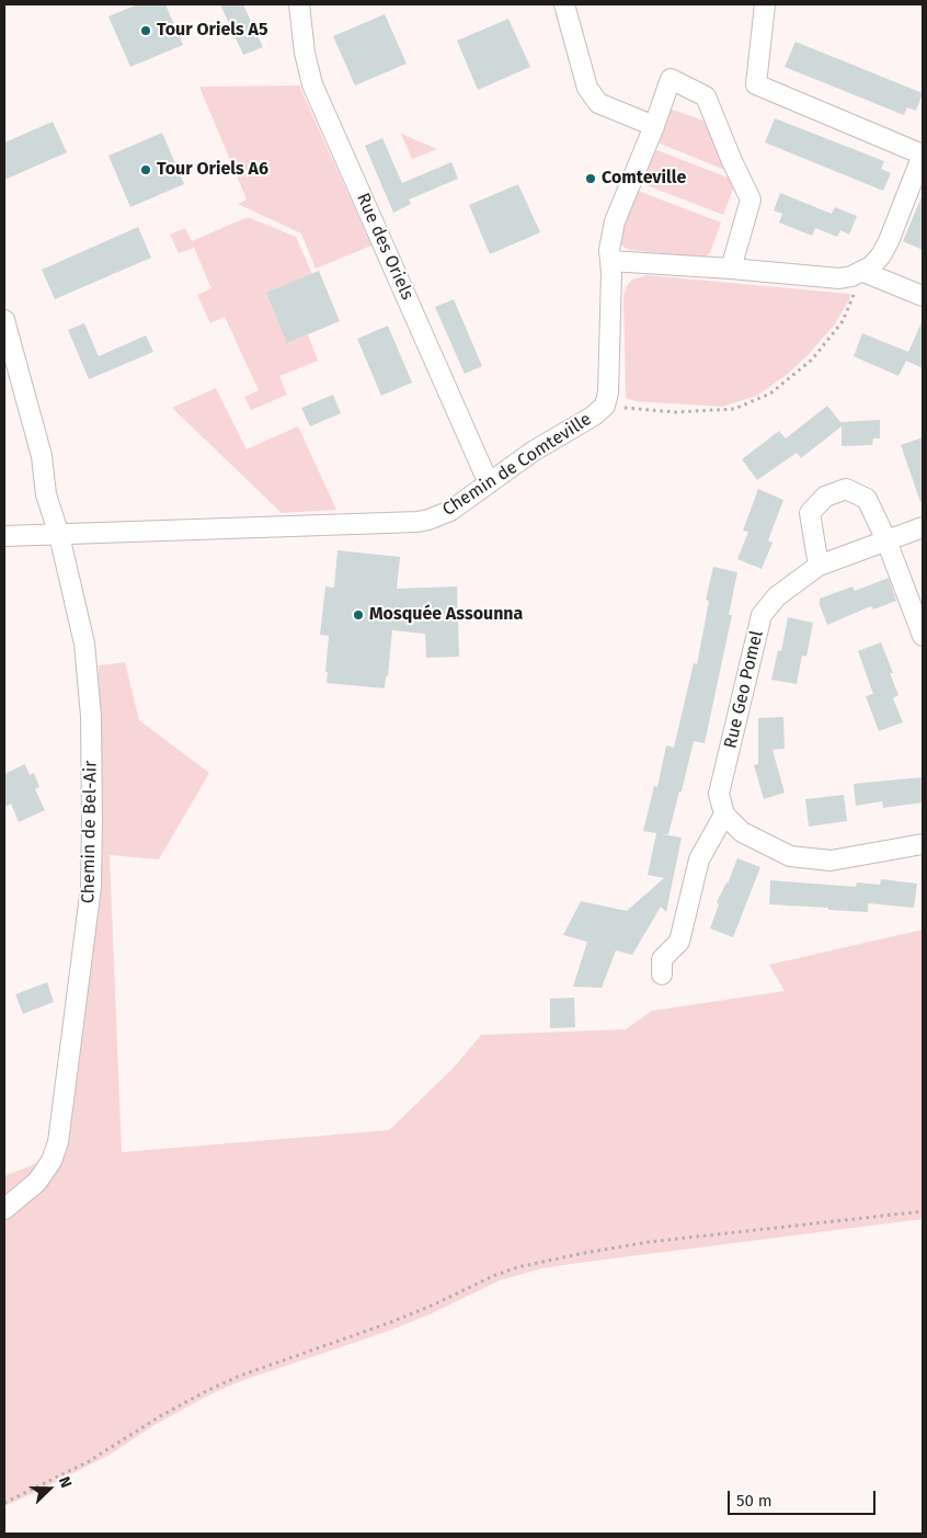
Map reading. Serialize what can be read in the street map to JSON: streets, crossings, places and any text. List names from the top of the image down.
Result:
{
  "streets": {
    "street": [
      "Rue des Oriels",
      "Chemin de Comteville",
      "Rue Geo Pomel",
      "Chemin de Bel-Air"
    ]
  },
  "crossings": [
    ["Rue des Oriels", "Chemin de Comteville"],
    ["Chemin de Comteville", "Chemin de Bel-Air"]
  ],
  "places": [
    "Tour Oriels A5",
    "Tour Oriels A6",
    "Comteville",
    "Mosquée Assounna"
  ],
  "scale_bar": "50 m",
  "north": "right"
}
